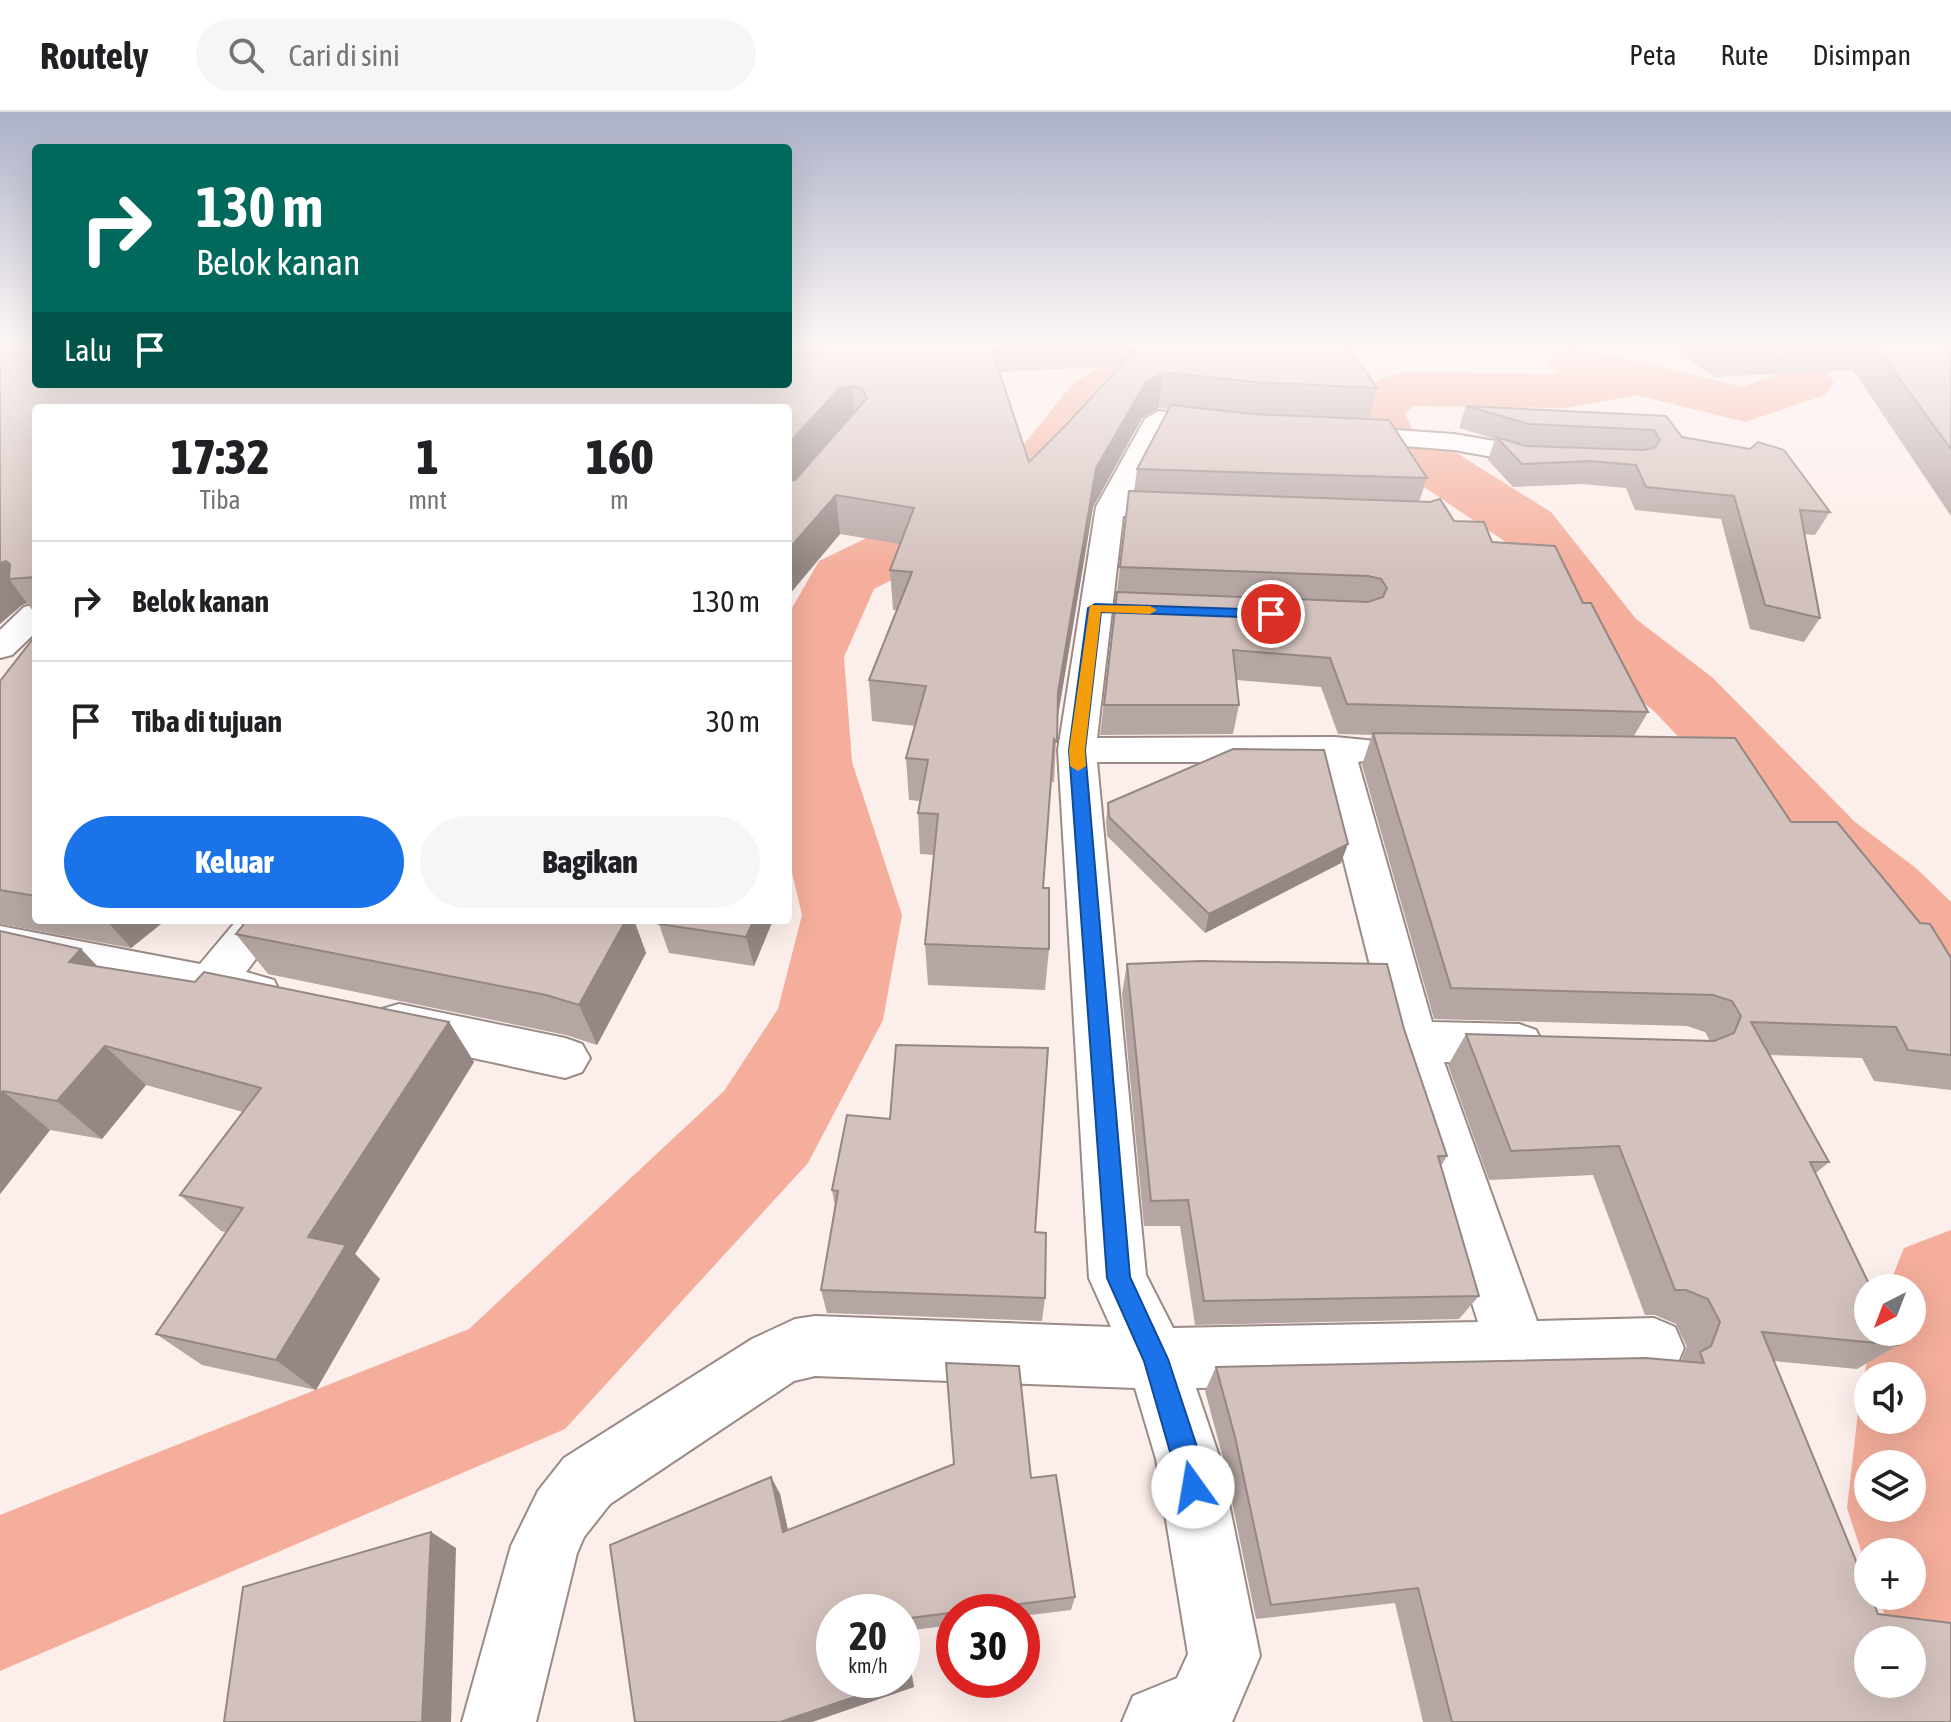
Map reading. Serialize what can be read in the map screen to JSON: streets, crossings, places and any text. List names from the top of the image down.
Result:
{
  "north": "bottom left",
  "page": {
    "header": "Routely",
    "search": "Cari di sini",
    "nav": ["Peta", "Rute", "Disimpan"],
    "turn": ["130 m", "Belok kanan"],
    "then": "Lalu",
    "eta": [
      "17:32",
      "Tiba",
      "1",
      "mnt",
      "160",
      "m"
    ],
    "list": [
      {
        "name": "Belok kanan",
        "value": "130 m"
      },
      {
        "name": "Tiba di tujuan",
        "value": "30 m"
      }
    ],
    "buttons": ["Keluar", "Bagikan"],
    "map_buttons": ["+", "−"],
    "speed": "20 km/h",
    "limit": "30"
  }
}
